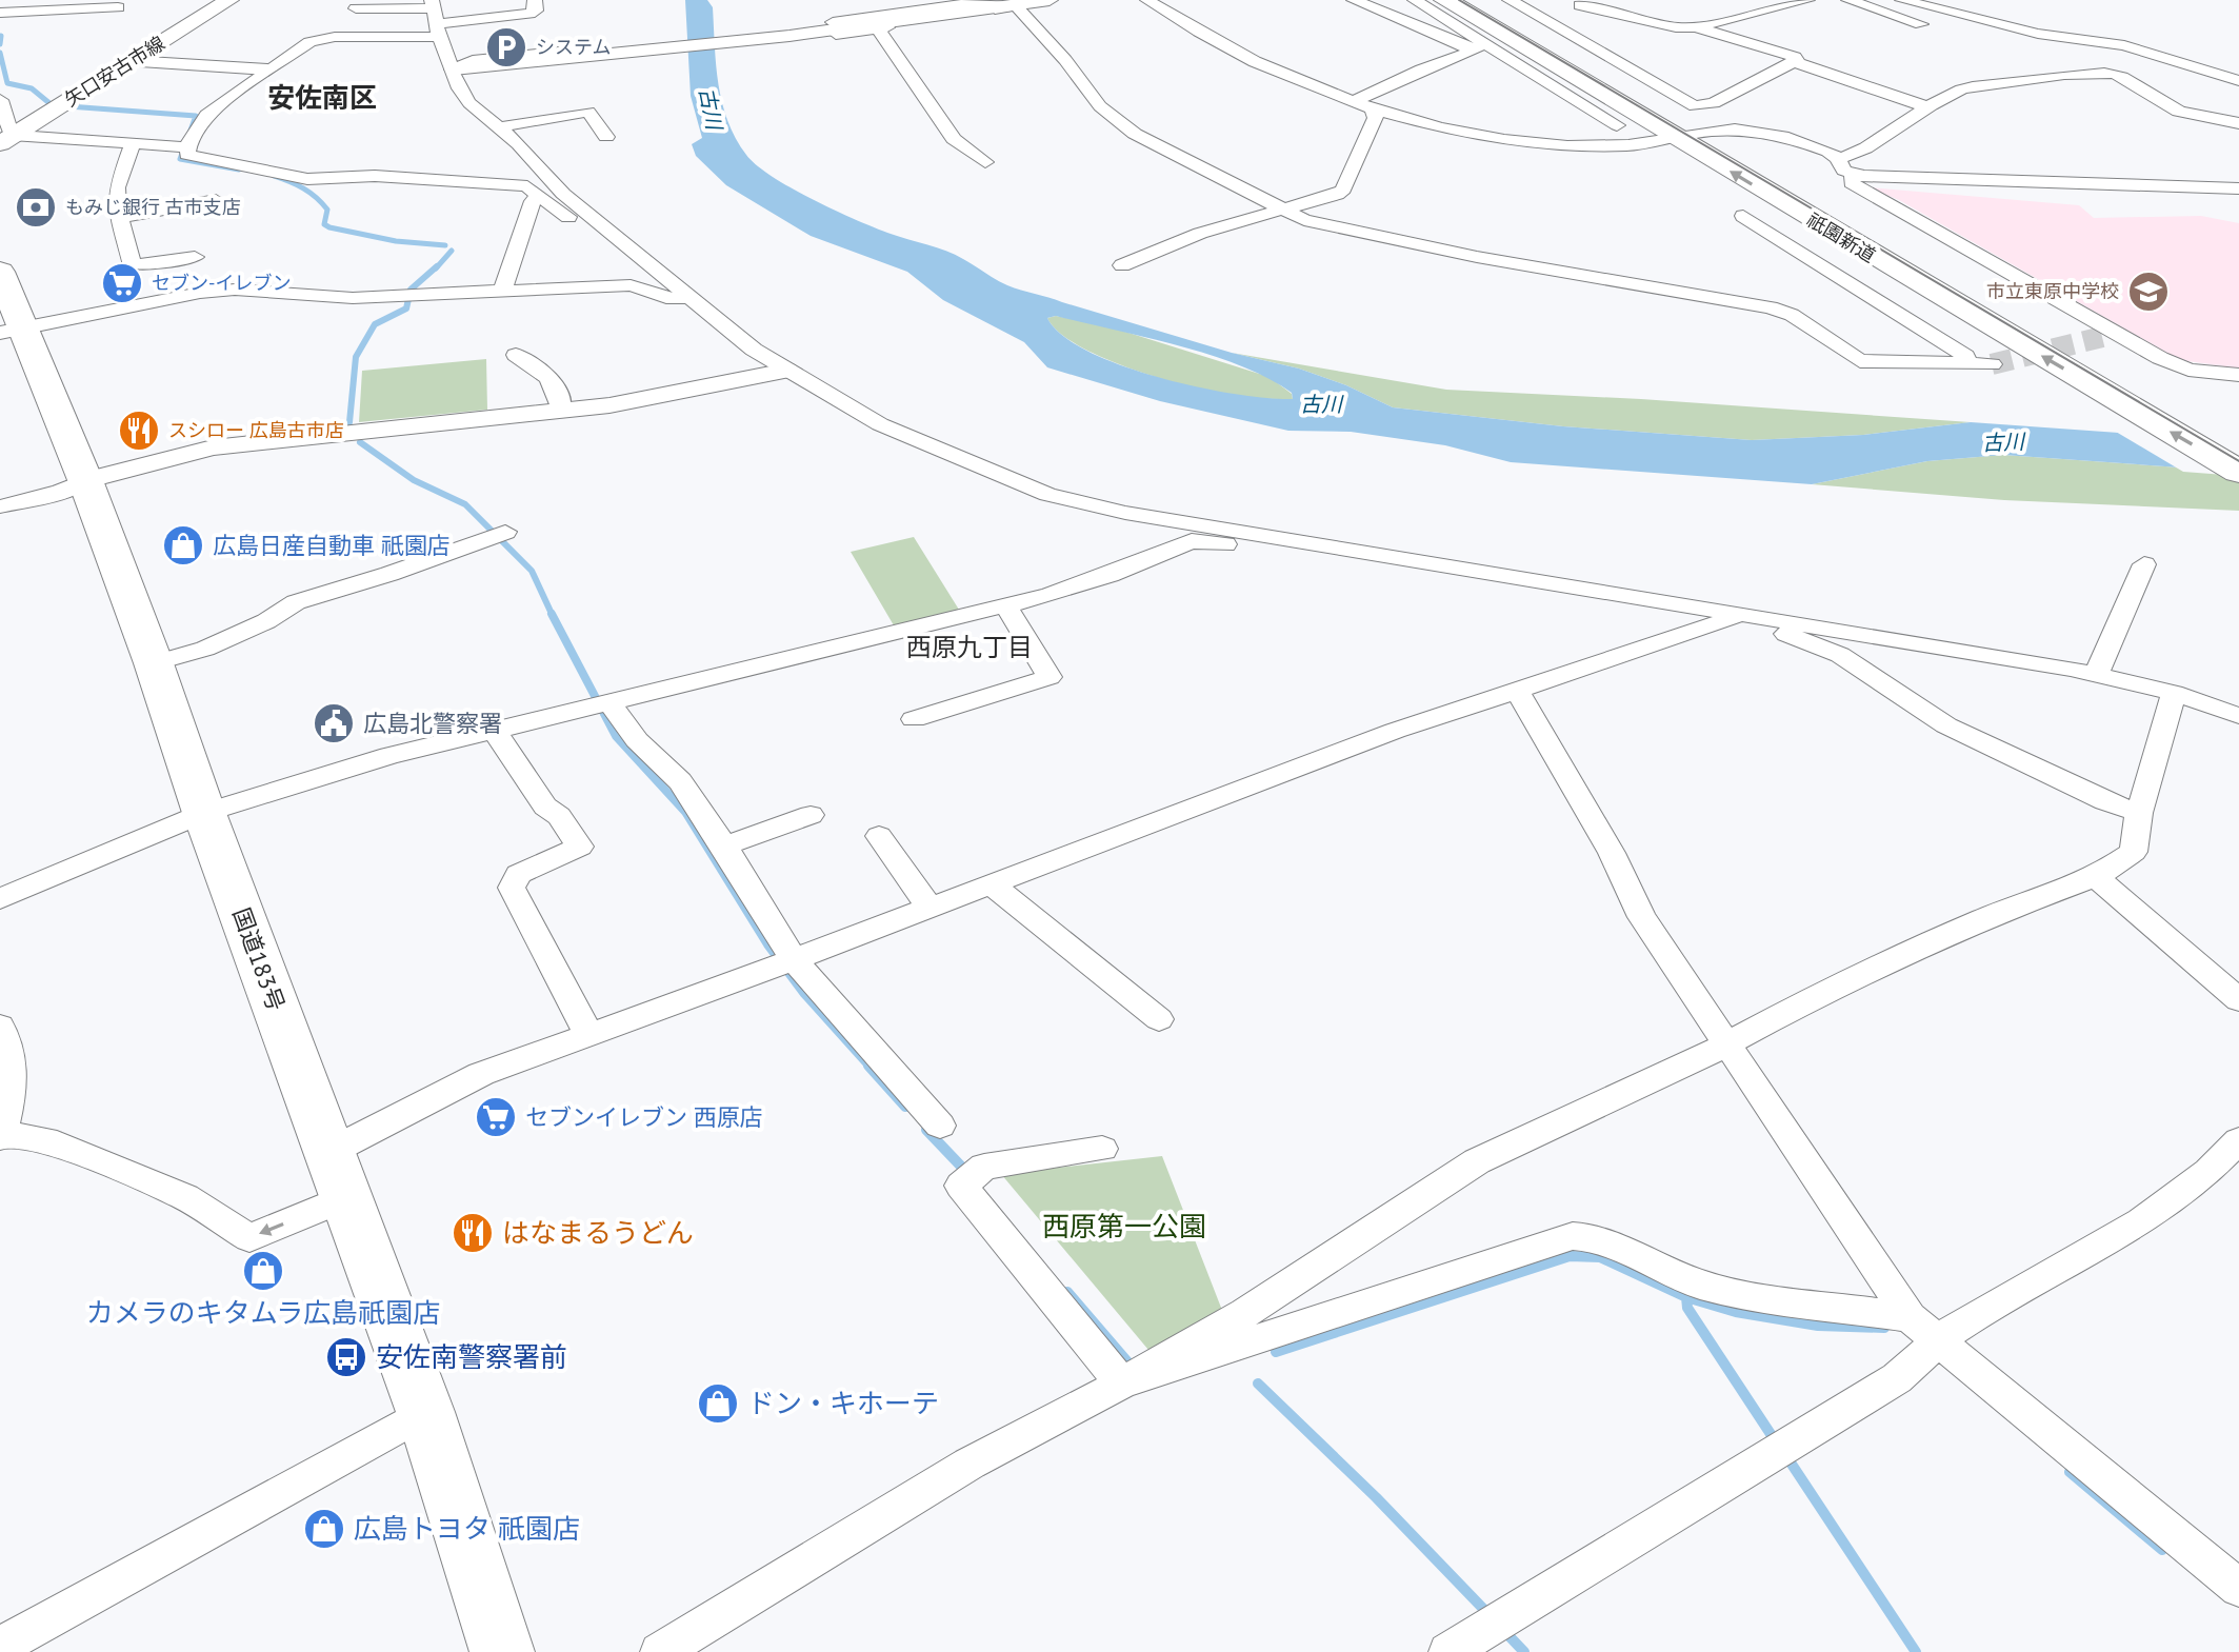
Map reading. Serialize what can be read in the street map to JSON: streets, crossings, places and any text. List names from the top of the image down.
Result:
{
  "streets": {
    "highway": ["祇園新道", "国道183号"],
    "main road": ["矢口安古市線"]
  },
  "districts": ["安佐南区", "西原九丁目"],
  "water": ["古川"],
  "parks": ["西原第一公園"],
  "places": {
    "parking": ["システム"],
    "bank": ["もみじ銀行 古市支店"],
    "supermarket": ["セブン-イレブン", "セブンイレブン 西原店"],
    "school or university": ["市立東原中学校"],
    "restaurant": ["スシロー 広島古市店", "はなまるうどん"],
    "shop": [
      "広島日産自動車 祇園店",
      "カメラのキタムラ広島祇園店",
      "ドン・キホーテ",
      "広島トヨタ 祇園店"
    ],
    "public building": ["広島北警察署"],
    "bus stop": ["安佐南警察署前"]
  }
}
